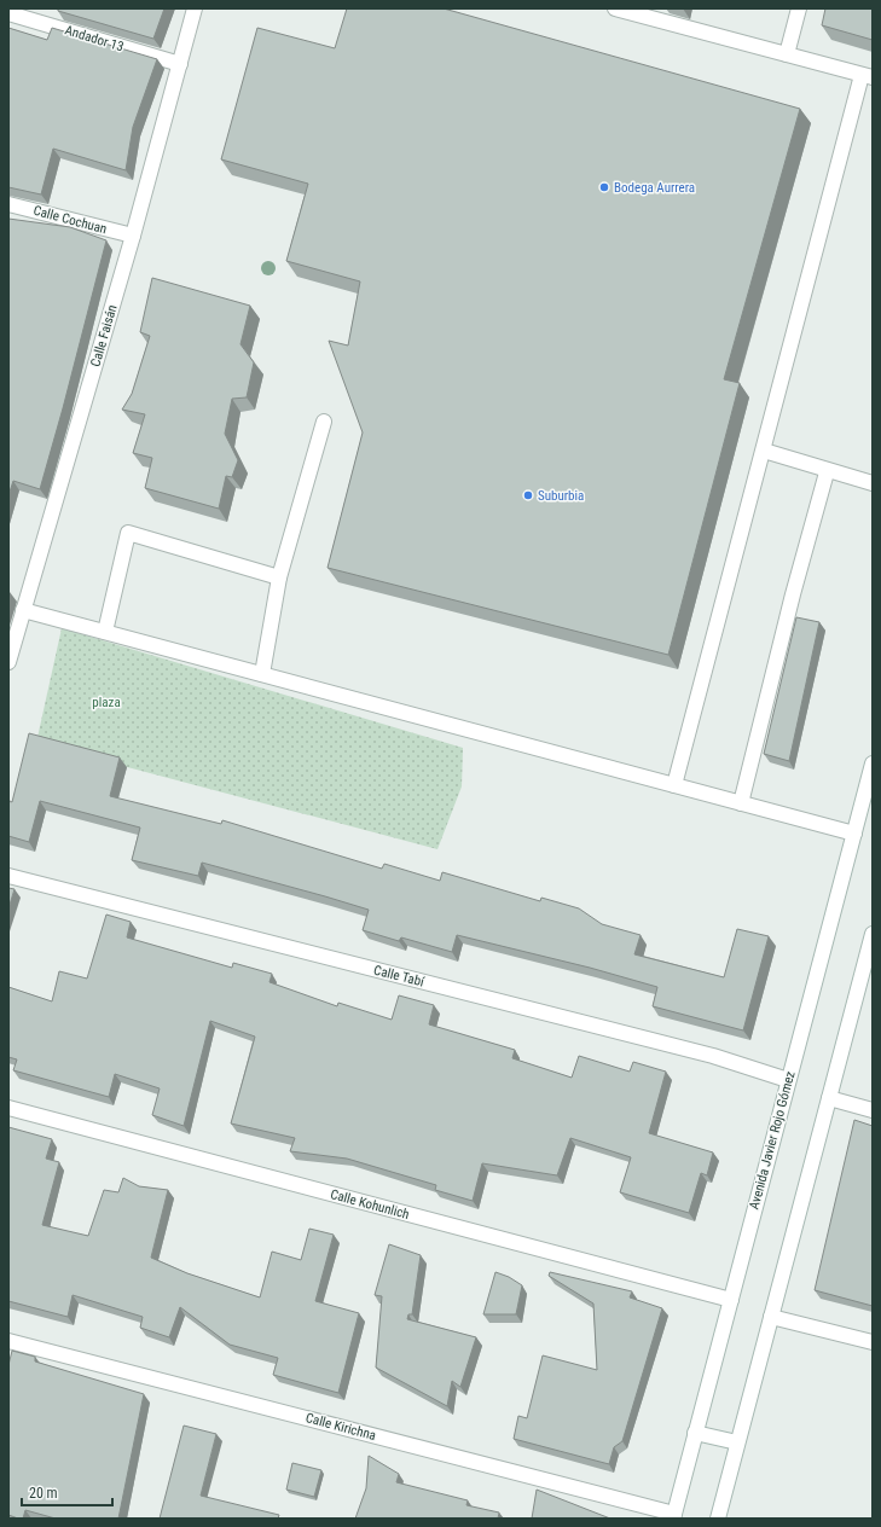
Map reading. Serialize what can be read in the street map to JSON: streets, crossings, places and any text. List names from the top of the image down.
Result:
{
  "streets": {
    "street": [
      "Andador 13",
      "Calle Cochuan",
      "Calle Faisán",
      "Calle Tabí",
      "Avenida Javier Rojo Gómez",
      "Calle Kohunlich",
      "Calle Kirichna"
    ]
  },
  "crossings": [
    ["Andador 13", "Calle Faisán"],
    ["Calle Cochuan", "Calle Faisán"],
    ["Calle Tabí", "Avenida Javier Rojo Gómez"],
    ["Avenida Javier Rojo Gómez", "Calle Kohunlich"],
    ["Avenida Javier Rojo Gómez", "Calle Kirichna"]
  ],
  "parks": ["plaza"],
  "places": ["Bodega Aurrera", "Suburbia"],
  "scale_bar": "20 m"
}
